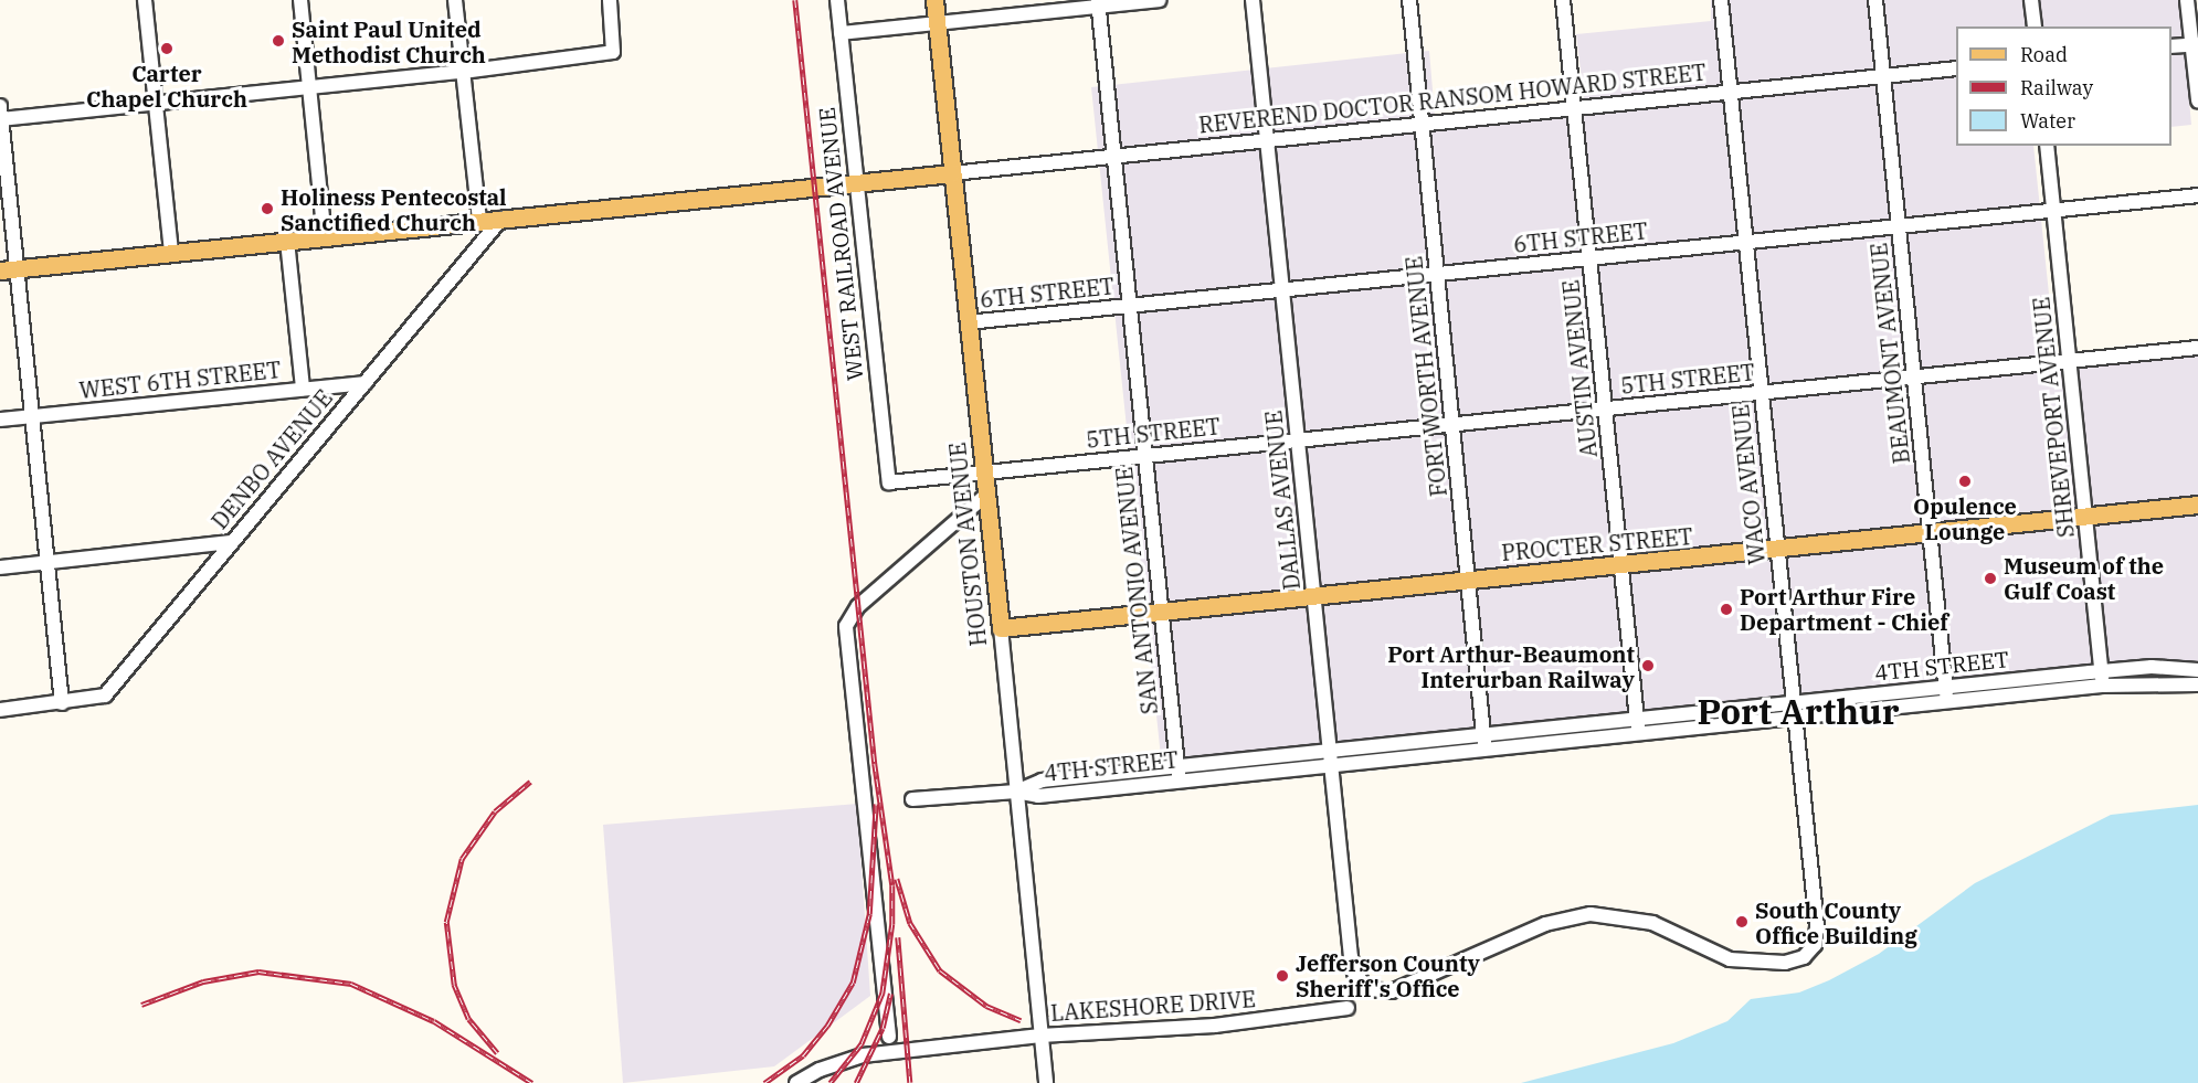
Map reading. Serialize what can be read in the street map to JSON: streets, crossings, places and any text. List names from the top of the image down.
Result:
{
  "streets": {
    "main road": ["HOUSTON AVENUE", "PROCTER STREET"],
    "street": [
      "REVEREND DOCTOR RANSOM HOWARD STREET",
      "6TH STREET",
      "WEST RAILROAD AVENUE",
      "BEAUMONT AVENUE",
      "AUSTIN AVENUE",
      "FORT WORTH AVENUE",
      "5TH STREET",
      "WEST 6TH STREET",
      "SHREVEPORT AVENUE",
      "DENBO AVENUE",
      "WACO AVENUE",
      "DALLAS AVENUE",
      "SAN ANTONIO AVENUE",
      "4TH STREET",
      "LAKESHORE DRIVE"
    ]
  },
  "crossings": [
    ["REVEREND DOCTOR RANSOM HOWARD STREET", "BEAUMONT AVENUE"],
    ["REVEREND DOCTOR RANSOM HOWARD STREET", "AUSTIN AVENUE"],
    ["REVEREND DOCTOR RANSOM HOWARD STREET", "FORT WORTH AVENUE"],
    ["REVEREND DOCTOR RANSOM HOWARD STREET", "WACO AVENUE"],
    ["REVEREND DOCTOR RANSOM HOWARD STREET", "DALLAS AVENUE"],
    ["REVEREND DOCTOR RANSOM HOWARD STREET", "HOUSTON AVENUE"],
    ["REVEREND DOCTOR RANSOM HOWARD STREET", "SAN ANTONIO AVENUE"],
    ["6TH STREET", "BEAUMONT AVENUE"],
    ["6TH STREET", "AUSTIN AVENUE"],
    ["6TH STREET", "FORT WORTH AVENUE"],
    ["6TH STREET", "SHREVEPORT AVENUE"],
    ["6TH STREET", "WACO AVENUE"],
    ["6TH STREET", "DALLAS AVENUE"],
    ["6TH STREET", "HOUSTON AVENUE"],
    ["6TH STREET", "SAN ANTONIO AVENUE"],
    ["WEST RAILROAD AVENUE", "5TH STREET"],
    ["BEAUMONT AVENUE", "5TH STREET"],
    ["BEAUMONT AVENUE", "PROCTER STREET"],
    ["BEAUMONT AVENUE", "4TH STREET"],
    ["AUSTIN AVENUE", "5TH STREET"],
    ["AUSTIN AVENUE", "PROCTER STREET"],
    ["AUSTIN AVENUE", "4TH STREET"],
    ["FORT WORTH AVENUE", "5TH STREET"],
    ["FORT WORTH AVENUE", "PROCTER STREET"],
    ["FORT WORTH AVENUE", "4TH STREET"],
    ["5TH STREET", "SHREVEPORT AVENUE"],
    ["5TH STREET", "WACO AVENUE"],
    ["5TH STREET", "DALLAS AVENUE"],
    ["5TH STREET", "HOUSTON AVENUE"],
    ["5TH STREET", "SAN ANTONIO AVENUE"],
    ["WEST 6TH STREET", "DENBO AVENUE"],
    ["SHREVEPORT AVENUE", "PROCTER STREET"],
    ["SHREVEPORT AVENUE", "4TH STREET"],
    ["WACO AVENUE", "DALLAS AVENUE"],
    ["WACO AVENUE", "PROCTER STREET"],
    ["WACO AVENUE", "4TH STREET"],
    ["DALLAS AVENUE", "PROCTER STREET"],
    ["DALLAS AVENUE", "4TH STREET"],
    ["HOUSTON AVENUE", "PROCTER STREET"],
    ["HOUSTON AVENUE", "4TH STREET"],
    ["HOUSTON AVENUE", "LAKESHORE DRIVE"],
    ["PROCTER STREET", "SAN ANTONIO AVENUE"],
    ["SAN ANTONIO AVENUE", "4TH STREET"]
  ],
  "districts": ["Port Arthur"],
  "places": [
    "Saint Paul United Methodist Church",
    "Carter Chapel Church",
    "Holiness Pentecostal Sanctified Church",
    "Opulence Lounge",
    "Museum of the Gulf Coast",
    "Port Arthur Fire Department - Chief",
    "Port Arthur-Beaumont Interurban Railway",
    "South County Office Building",
    "Jefferson County Sheriff's Office"
  ],
  "legend": ["Road", "Railway", "Water"]
}
